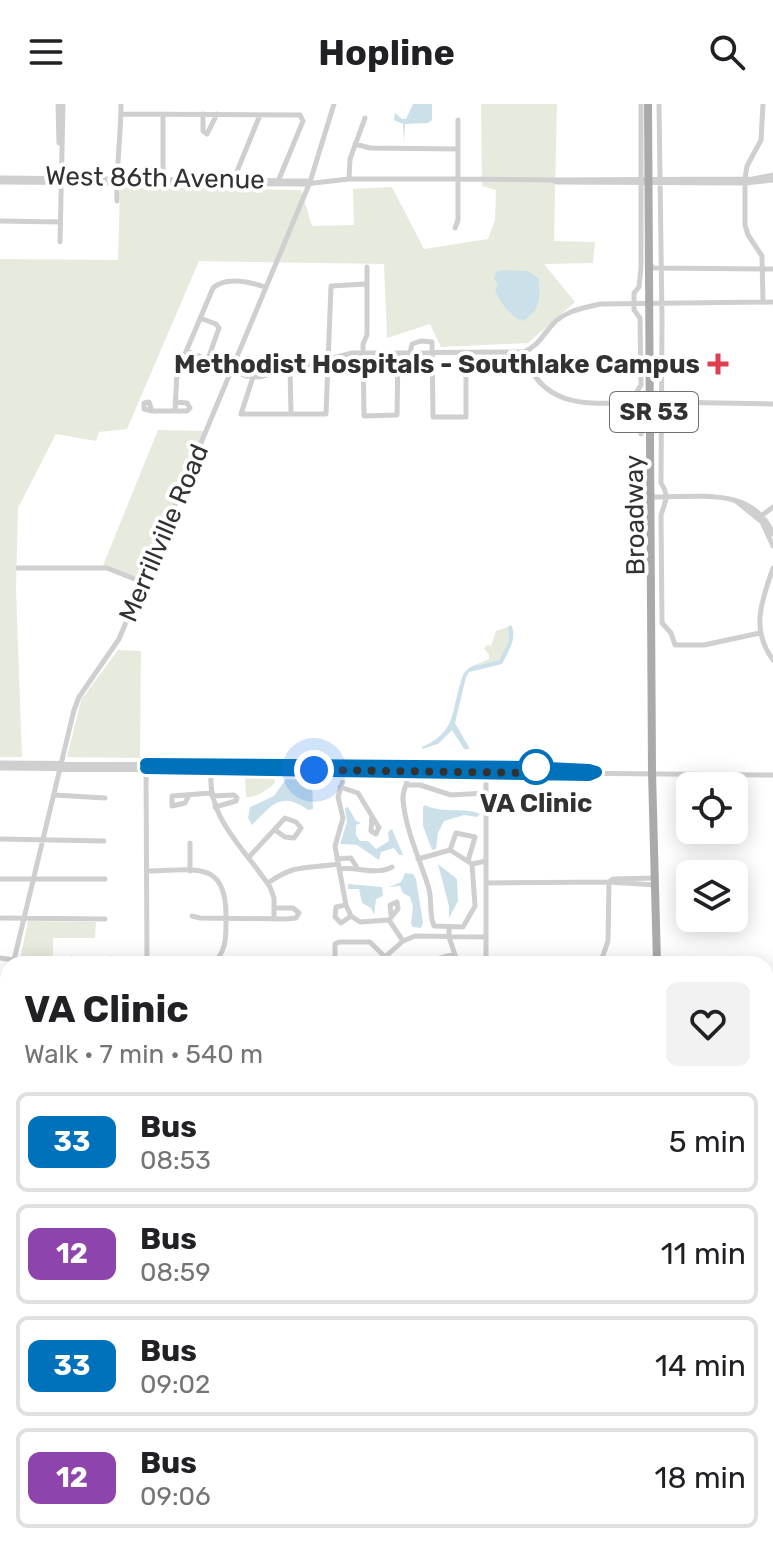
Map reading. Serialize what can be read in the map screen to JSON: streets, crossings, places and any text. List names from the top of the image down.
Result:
{
  "streets": {
    "main road": ["SR 53", "Broadway"],
    "street": ["West 86th Avenue", "Merrillville Road"]
  },
  "crossings": [
    ["West 86th Avenue", "Broadway"],
    ["West 86th Avenue", "Merrillville Road"]
  ],
  "places": {
    "health": ["Methodist Hospitals - Southlake Campus"],
    "other": ["VA Clinic"]
  },
  "lines": ["bus line 33"],
  "page": {
    "header": "Hopline",
    "heading": ["VA Clinic", "Walk · 7 min · 540 m"],
    "list": [
      {
        "mark": "33",
        "name": "Bus",
        "note": "08:53",
        "value": "5 min"
      },
      {
        "mark": "12",
        "name": "Bus",
        "note": "08:59",
        "value": "11 min"
      },
      {
        "mark": "33",
        "name": "Bus",
        "note": "09:02",
        "value": "14 min"
      },
      {
        "mark": "12",
        "name": "Bus",
        "note": "09:06",
        "value": "18 min"
      }
    ]
  }
}
